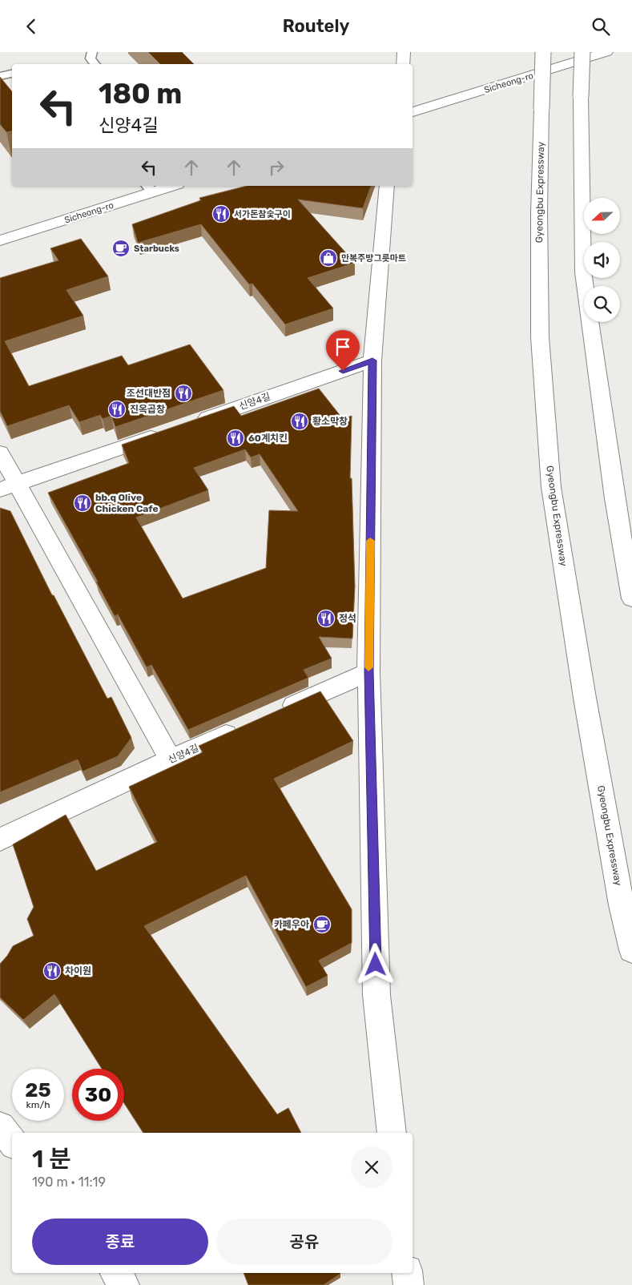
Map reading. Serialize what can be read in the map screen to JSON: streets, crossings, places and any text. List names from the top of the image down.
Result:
{
  "streets": {
    "main road": ["Sicheong-ro", "Gyeongbu Expressway", "신양4길"]
  },
  "places": {
    "restaurant": [
      "서가돈참숯구이",
      "조선대반점",
      "진옥곱창",
      "황소막창",
      "60계치킨",
      "bb.q Olive Chicken Cafe",
      "정석",
      "차이원"
    ],
    "cafe": ["Starbucks", "카페우아"],
    "shop": ["만복주방그릇마트"]
  },
  "north": "left",
  "page": {
    "header": "Routely",
    "turn": ["180 m", "신양4길"],
    "speed": "25 km/h",
    "limit": "30",
    "heading": ["1 분", "190 m · 11:19"],
    "buttons": ["종료", "공유"]
  }
}
